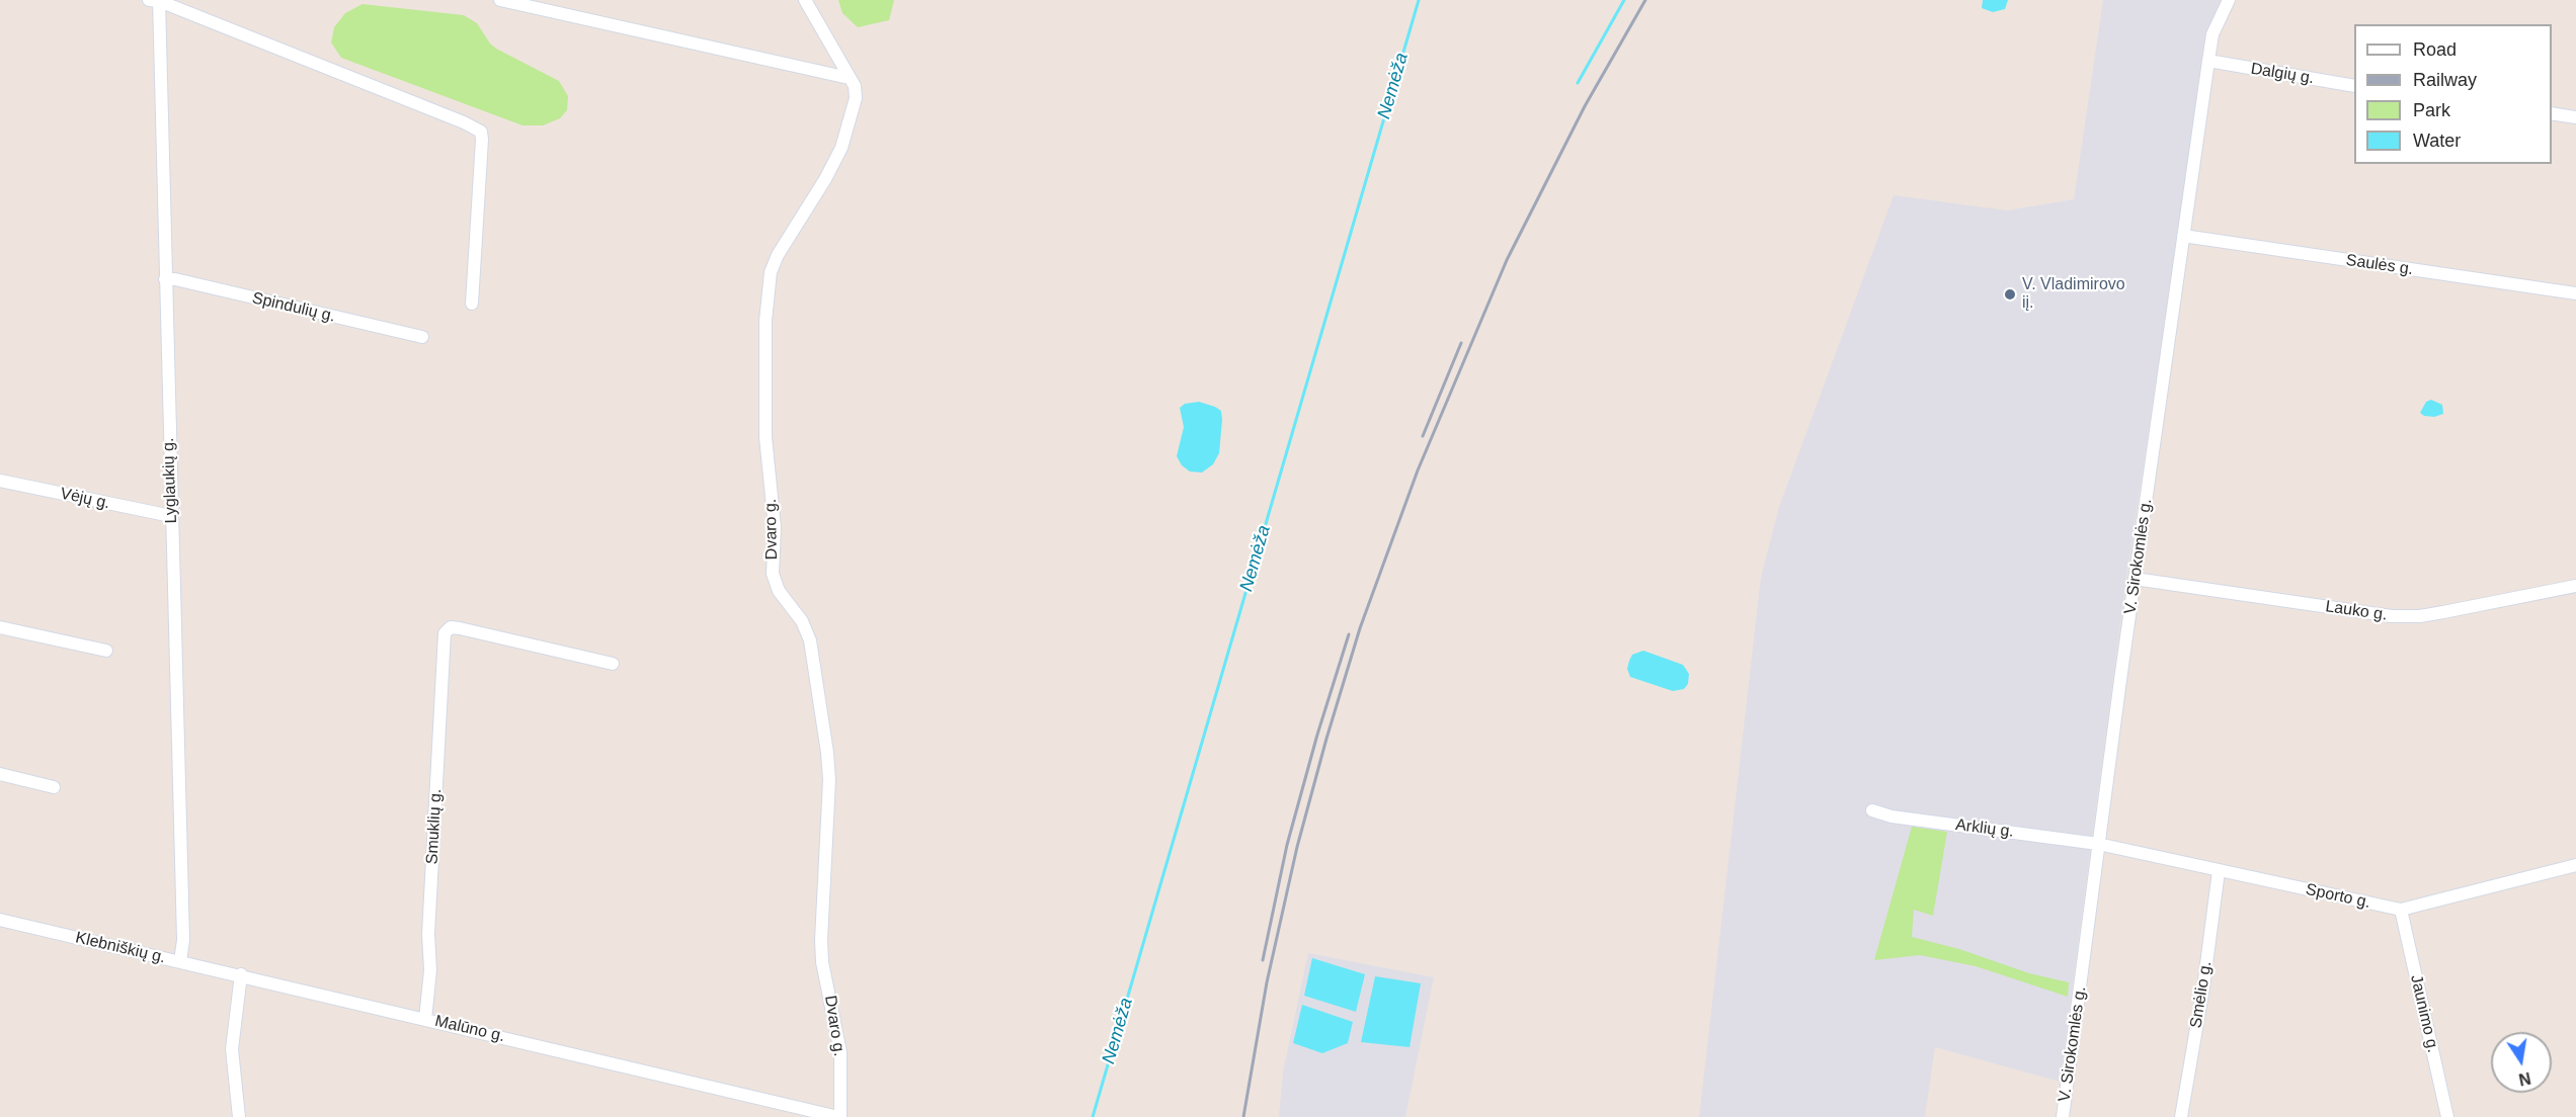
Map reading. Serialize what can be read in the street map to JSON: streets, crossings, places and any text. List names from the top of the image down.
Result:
{
  "streets": {
    "street": [
      "Dalgių g.",
      "Saulės g.",
      "Spindulių g.",
      "Lyglaukių g.",
      "Vėjų g.",
      "Dvaro g.",
      "V. Sirokomlės g.",
      "Lauko g.",
      "Smuklių g.",
      "Arklių g.",
      "Sporto g.",
      "Klebniškių g.",
      "Smėlio g.",
      "Jaunimo g.",
      "Malūno g."
    ]
  },
  "crossings": [
    ["Dalgių g.", "V. Sirokomlės g."],
    ["Saulės g.", "V. Sirokomlės g."],
    ["Spindulių g.", "Lyglaukių g."],
    ["Lyglaukių g.", "Vėjų g."],
    ["Lyglaukių g.", "Klebniškių g."],
    ["Dvaro g.", "Malūno g."],
    ["V. Sirokomlės g.", "Lauko g."],
    ["V. Sirokomlės g.", "Arklių g."],
    ["V. Sirokomlės g.", "Sporto g."],
    ["Smuklių g.", "Malūno g."],
    ["Arklių g.", "Sporto g."],
    ["Sporto g.", "Smėlio g."],
    ["Sporto g.", "Jaunimo g."],
    ["Klebniškių g.", "Malūno g."]
  ],
  "water": ["Nemėža"],
  "places": ["V. Vladimirovo iį."],
  "legend": [
    "Road",
    "Railway",
    "Park",
    "Water"
  ],
  "north": "bottom"
}
